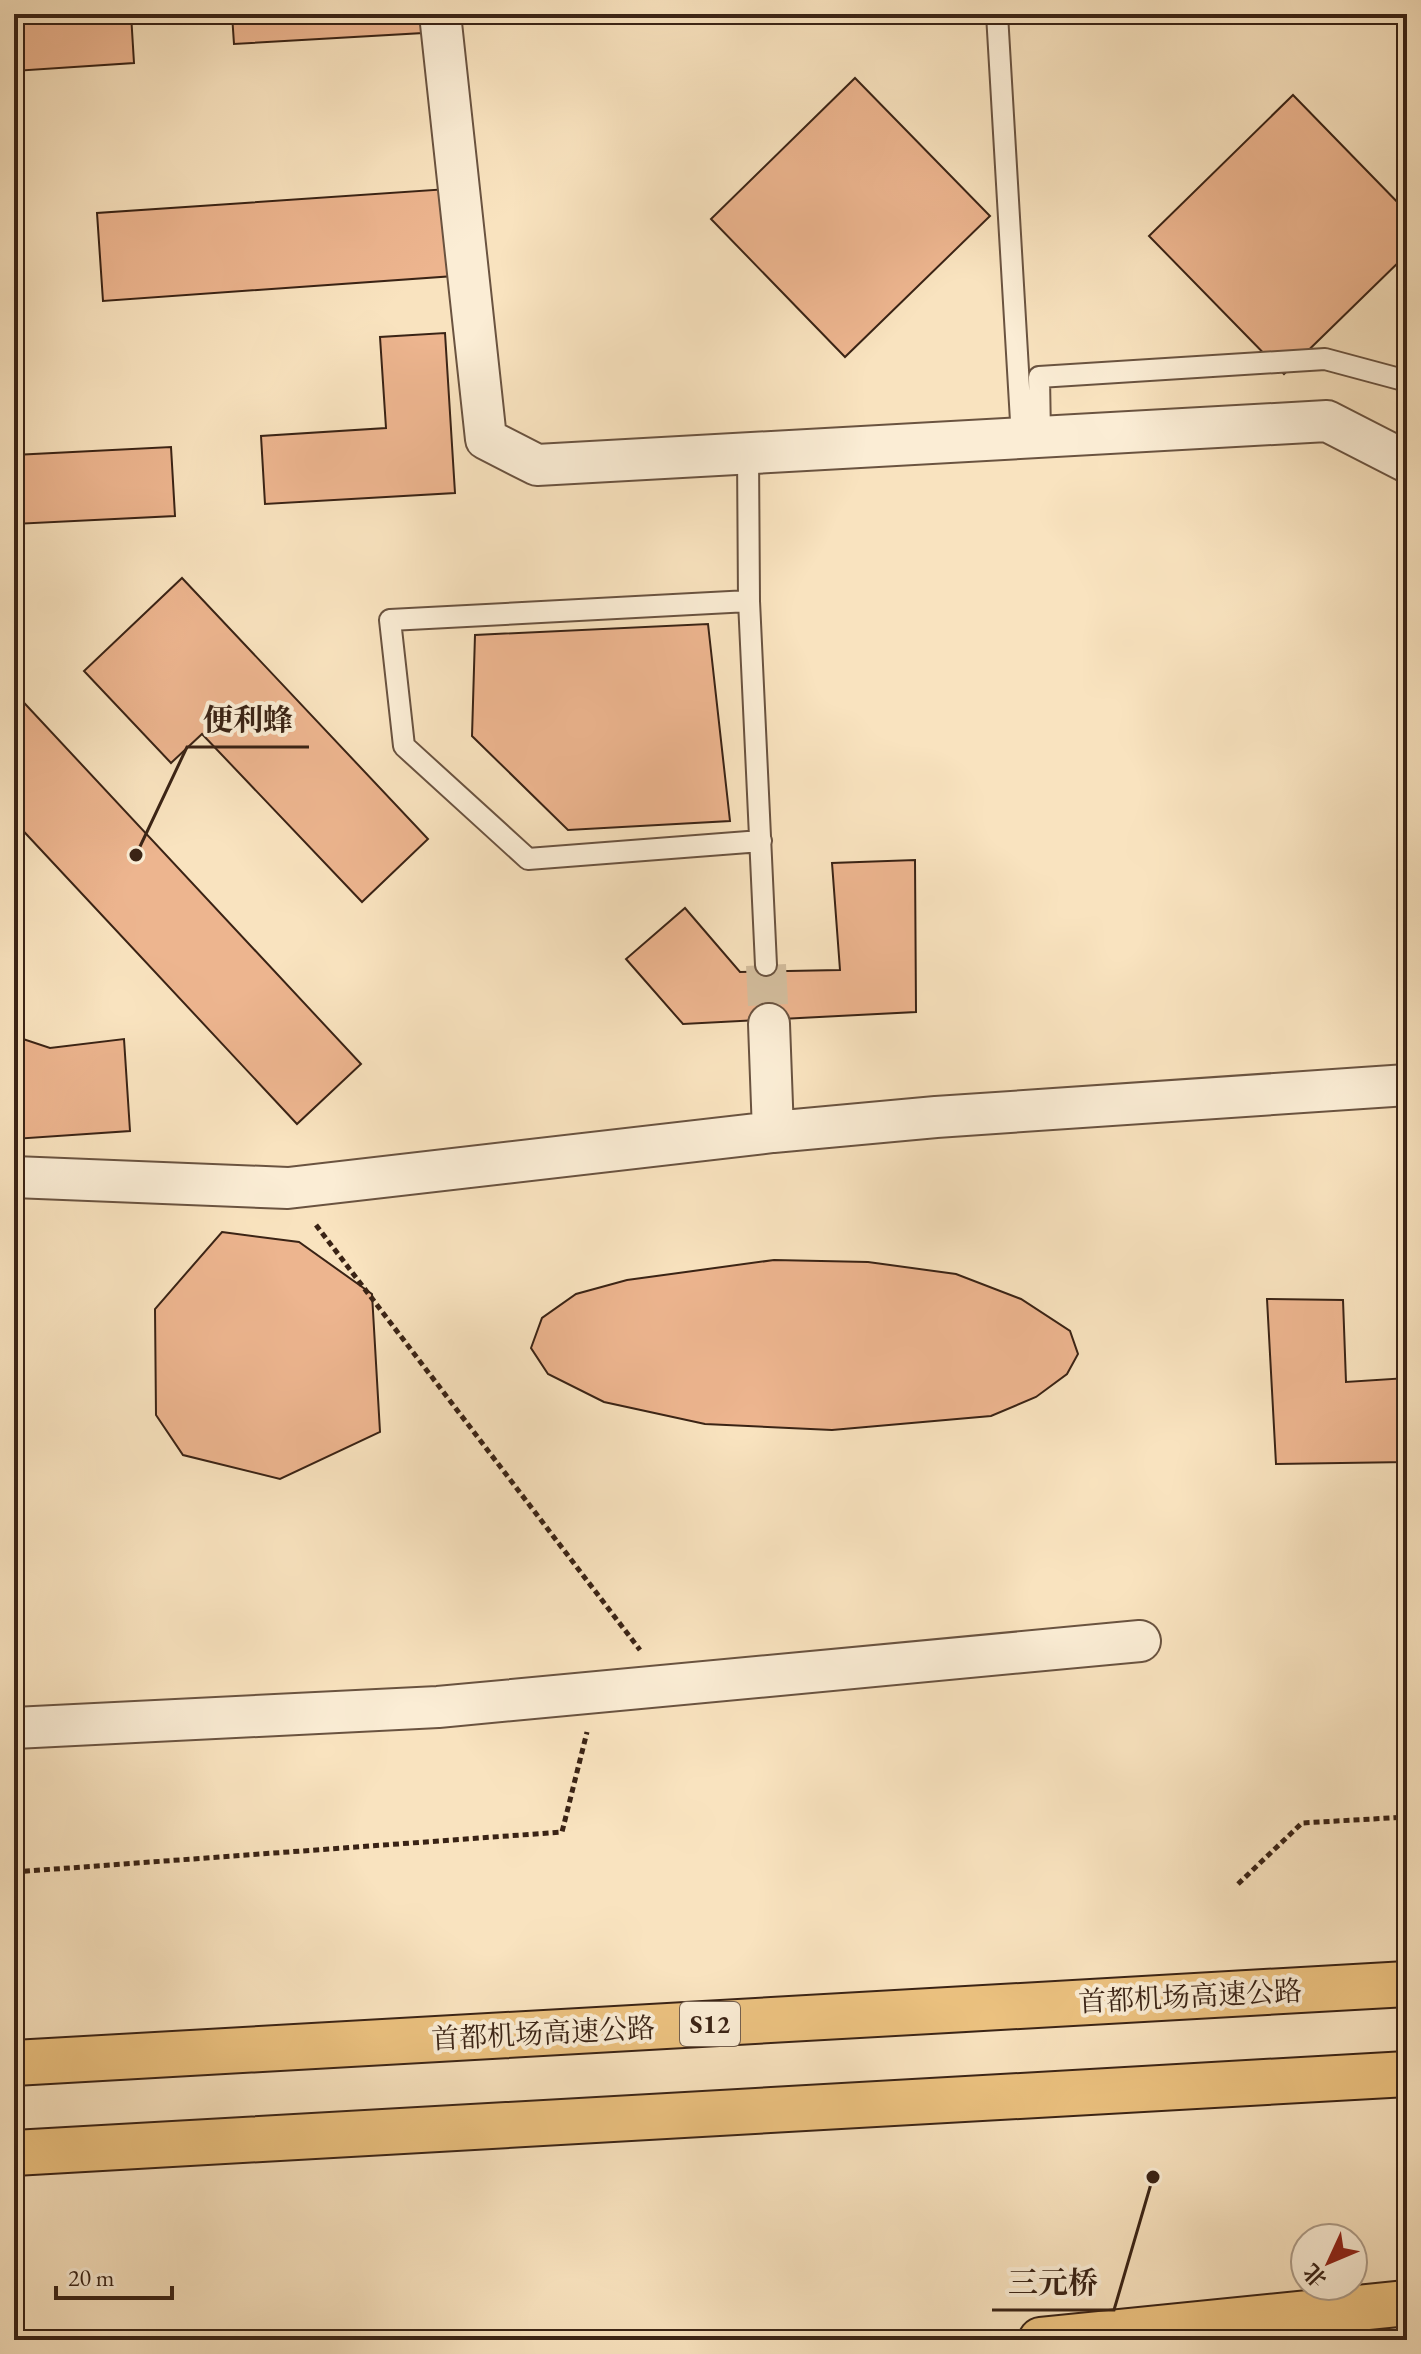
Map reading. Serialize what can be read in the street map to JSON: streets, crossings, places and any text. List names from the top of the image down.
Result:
{
  "streets": {
    "highway": ["首都机场高速公路", "S12"]
  },
  "places": ["便利蜂", "三元桥"],
  "scale_bar": "20 m",
  "north": "bottom left"
}
